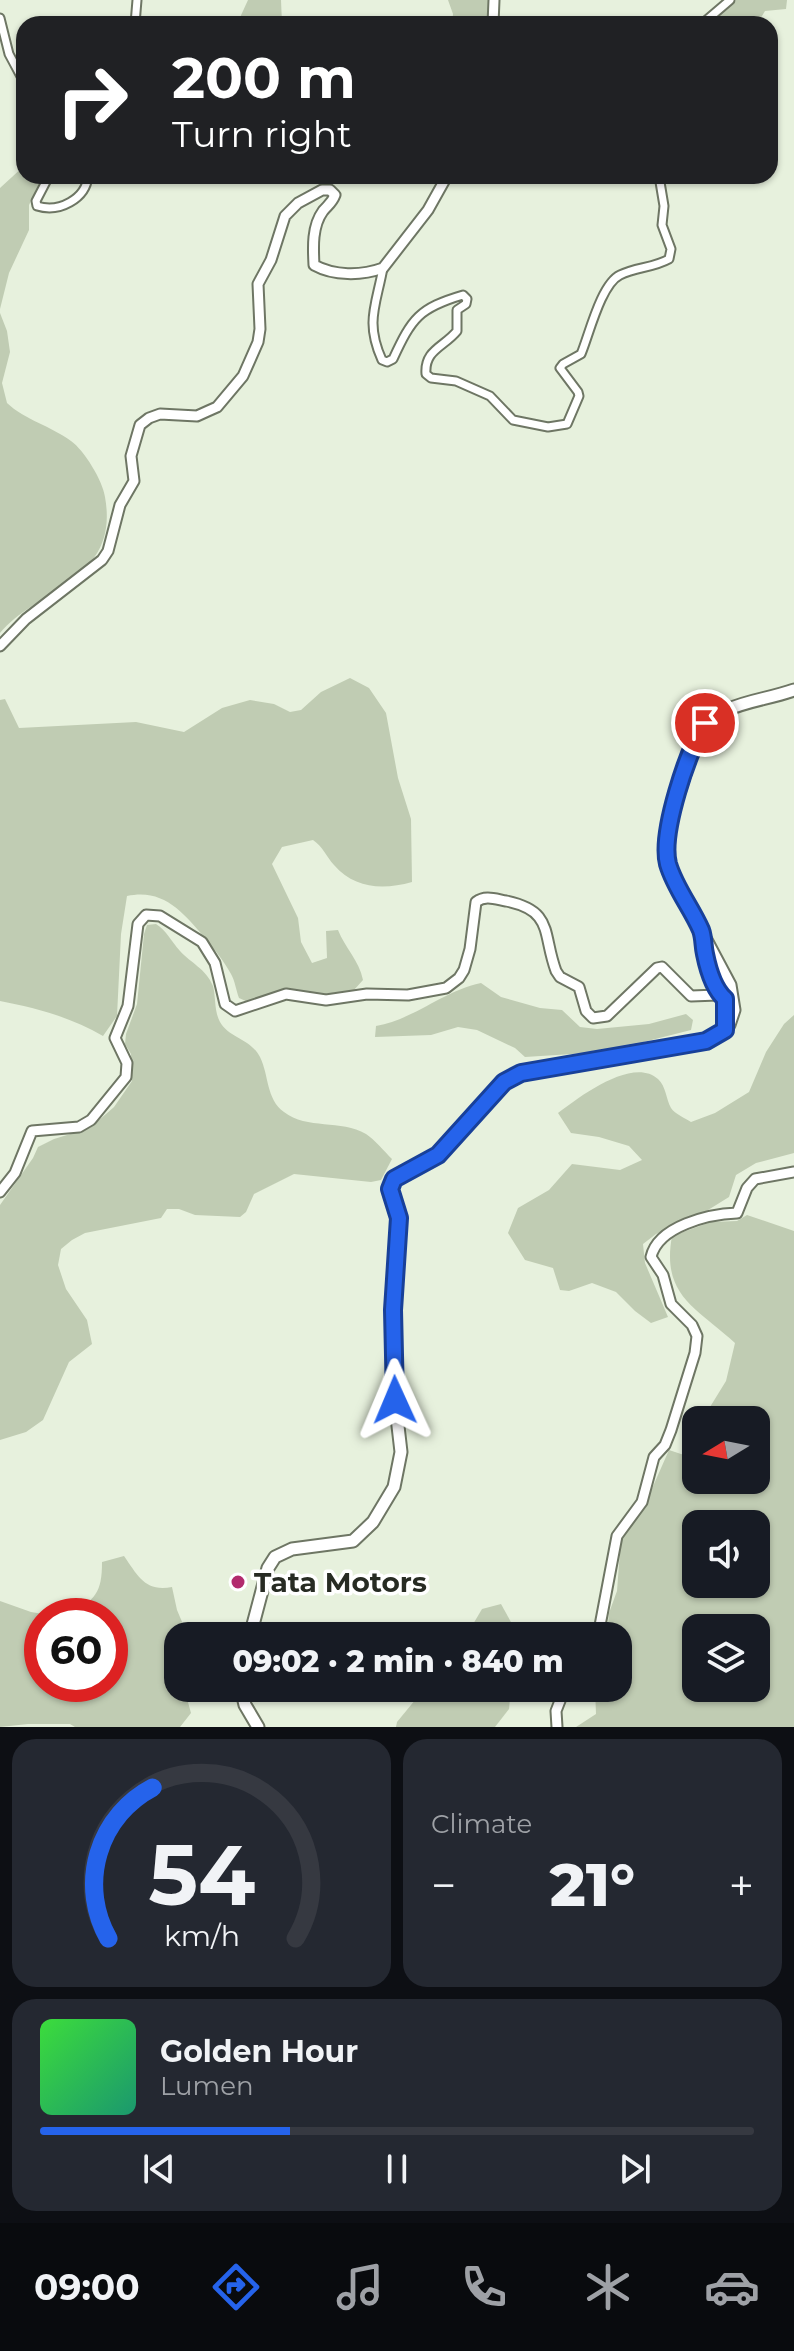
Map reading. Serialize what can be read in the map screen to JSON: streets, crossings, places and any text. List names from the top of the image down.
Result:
{
  "places": ["Tata Motors"],
  "north": "left",
  "page": {
    "turn": ["200 m", "Turn right"],
    "limit": "60",
    "trip": "09:02 · 2 min · 840 m",
    "tile": "Climate",
    "heat": ["−", "21°", "+"],
    "song": ["Golden Hour", "Lumen"],
    "tabs": "09:00",
    "gauge": ["54", "km/h"]
  }
}
